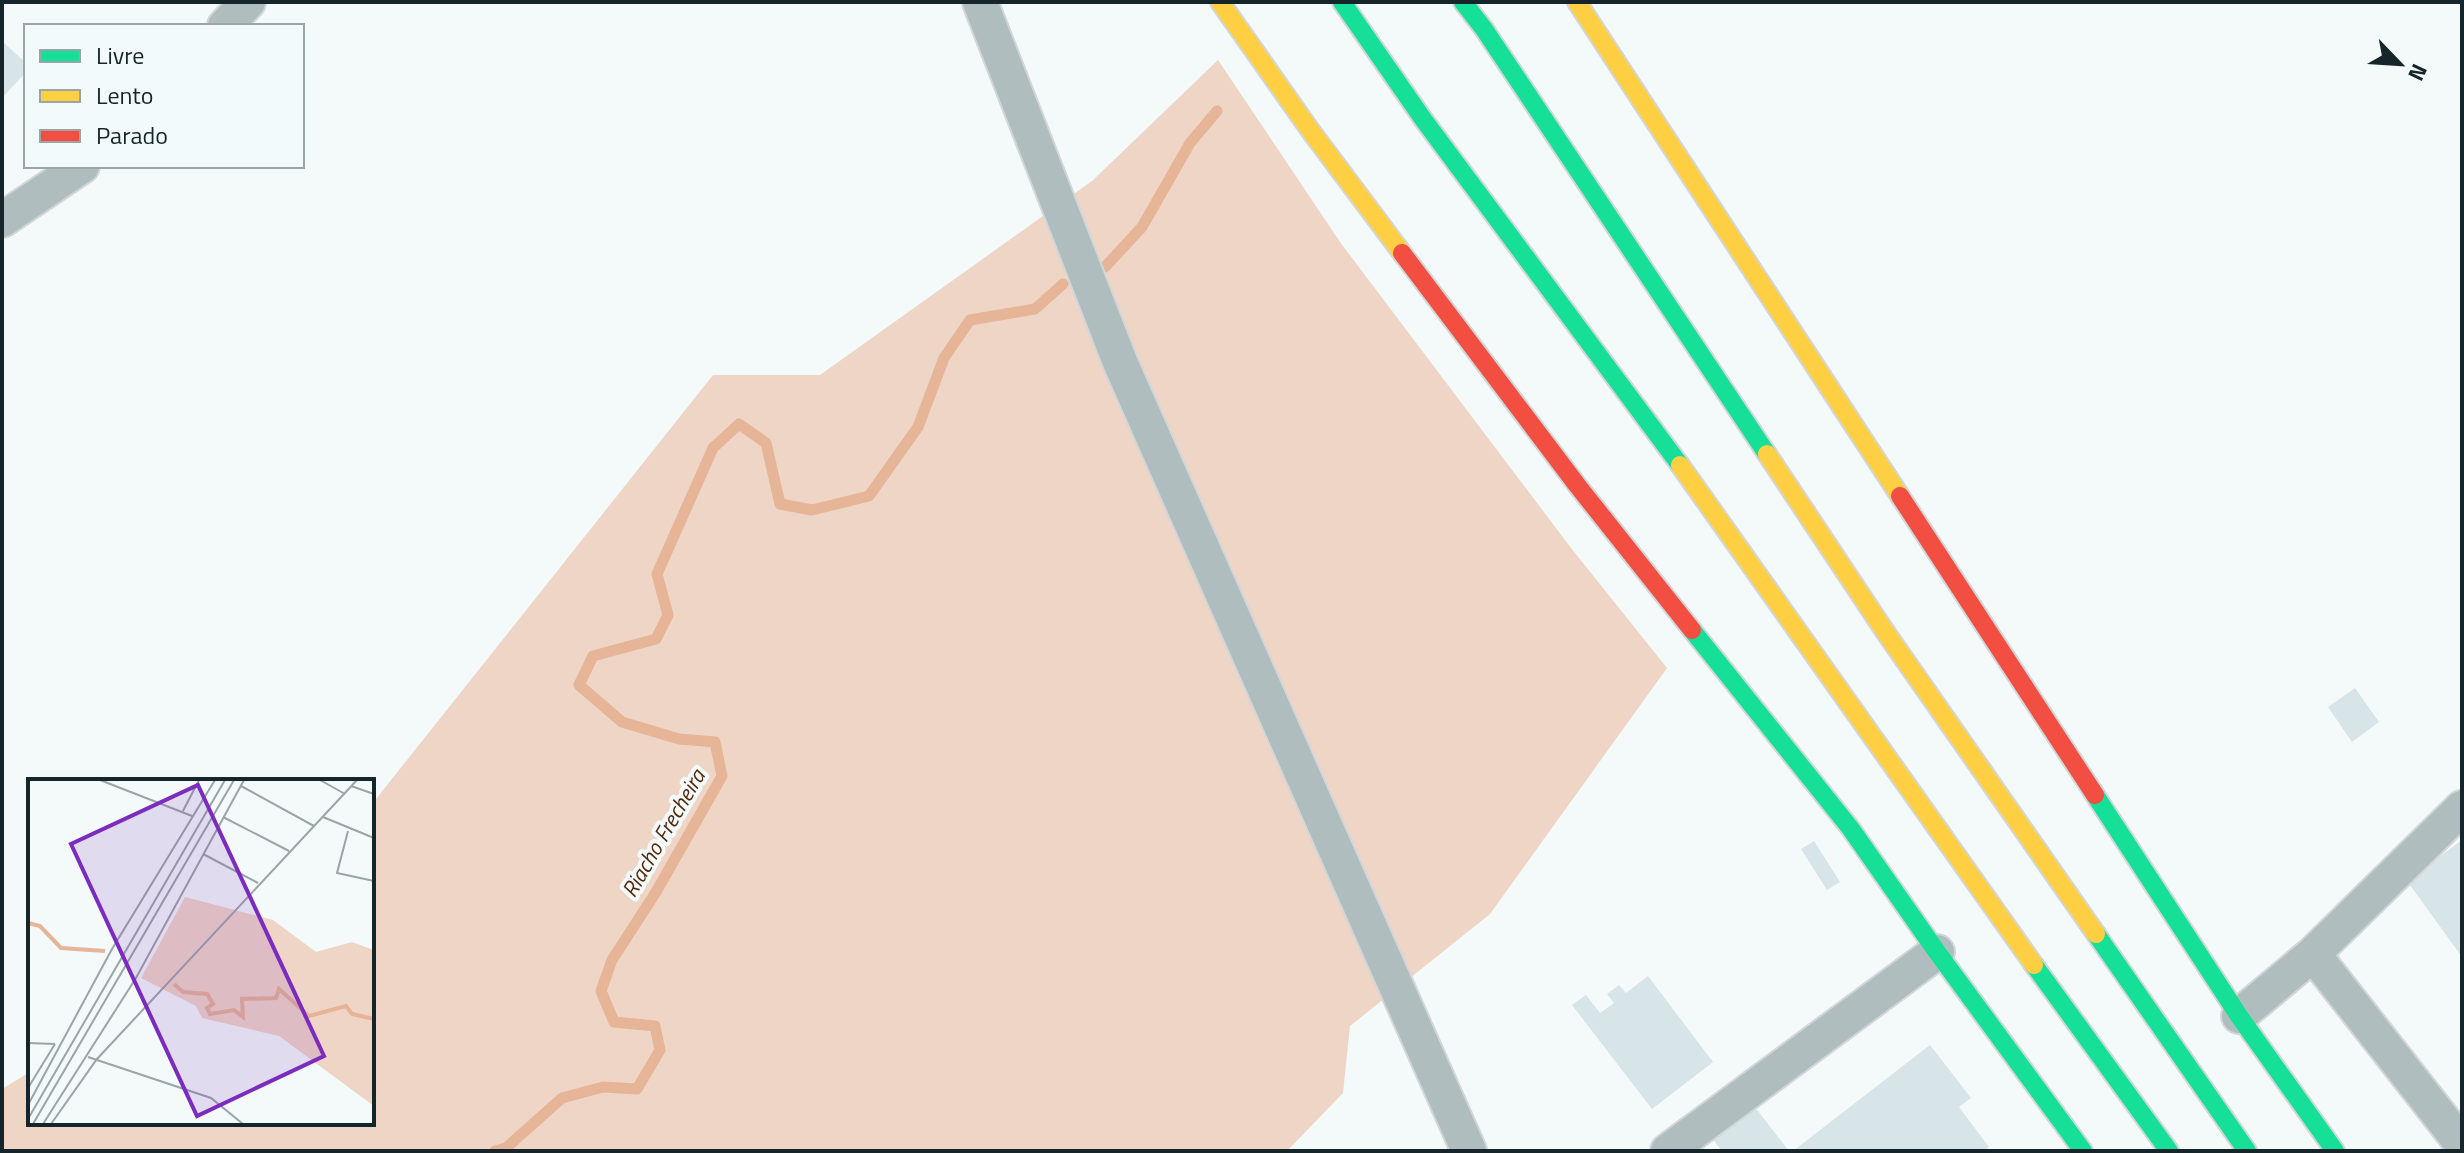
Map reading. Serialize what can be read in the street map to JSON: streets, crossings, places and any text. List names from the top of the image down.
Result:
{
  "water": ["Riacho Frecheira"],
  "legend": ["Livre", "Lento", "Parado"],
  "north": "bottom right"
}
